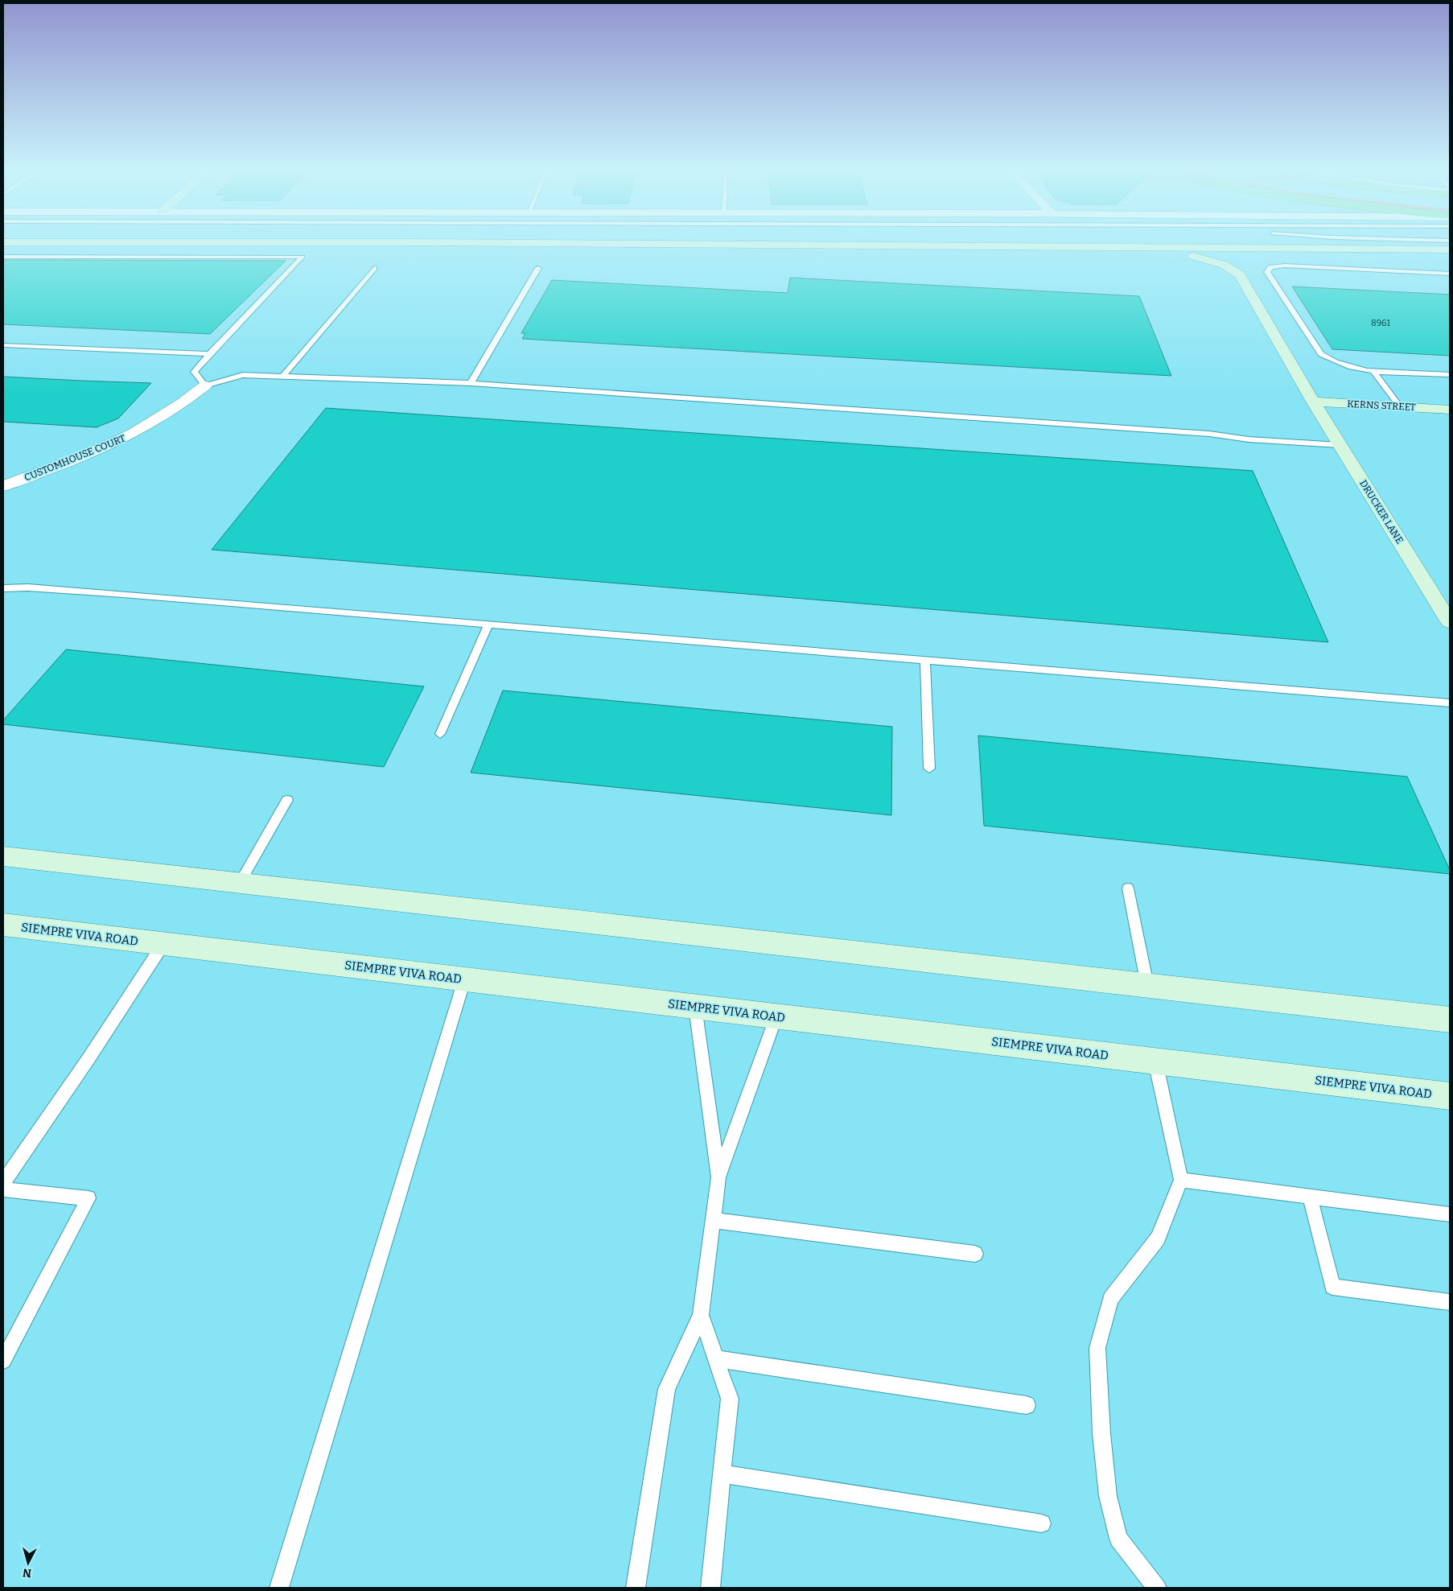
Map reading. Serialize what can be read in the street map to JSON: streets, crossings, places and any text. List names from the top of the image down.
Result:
{
  "streets": {
    "main road": ["KERNS STREET", "DRUCKER LANE", "SIEMPRE VIVA ROAD"],
    "street": ["CUSTOMHOUSE COURT"]
  },
  "crossings": [
    ["KERNS STREET", "DRUCKER LANE"]
  ],
  "house_numbers": ["8961"],
  "north": "bottom"
}
